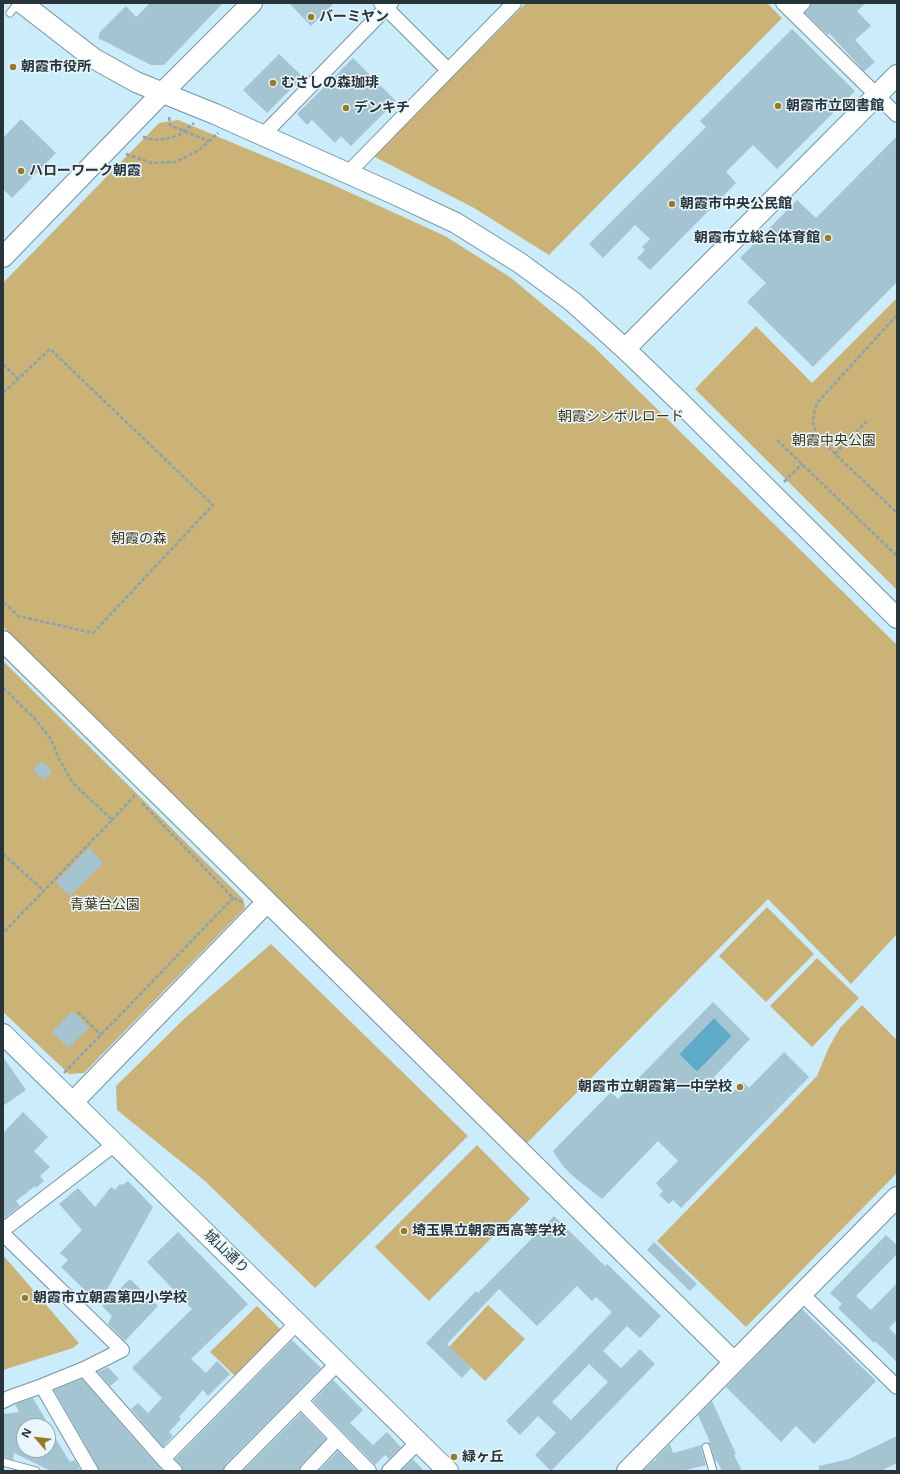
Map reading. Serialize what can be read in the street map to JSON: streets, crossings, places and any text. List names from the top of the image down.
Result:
{
  "streets": {
    "street": ["城山通り"]
  },
  "parks": [
    "朝霞シンボルロード",
    "朝霞中央公園",
    "朝霞の森",
    "青葉台公園"
  ],
  "places": [
    "バーミヤン",
    "朝霞市役所",
    "むさしの森珈琲",
    "朝霞市立図書館",
    "デンキチ",
    "ハローワーク朝霞",
    "朝霞市中央公民館",
    "朝霞市立総合体育館",
    "朝霞市立朝霞第一中学校",
    "埼玉県立朝霞西高等学校",
    "朝霞市立朝霞第四小学校",
    "緑ヶ丘"
  ],
  "north": "top left"
}
